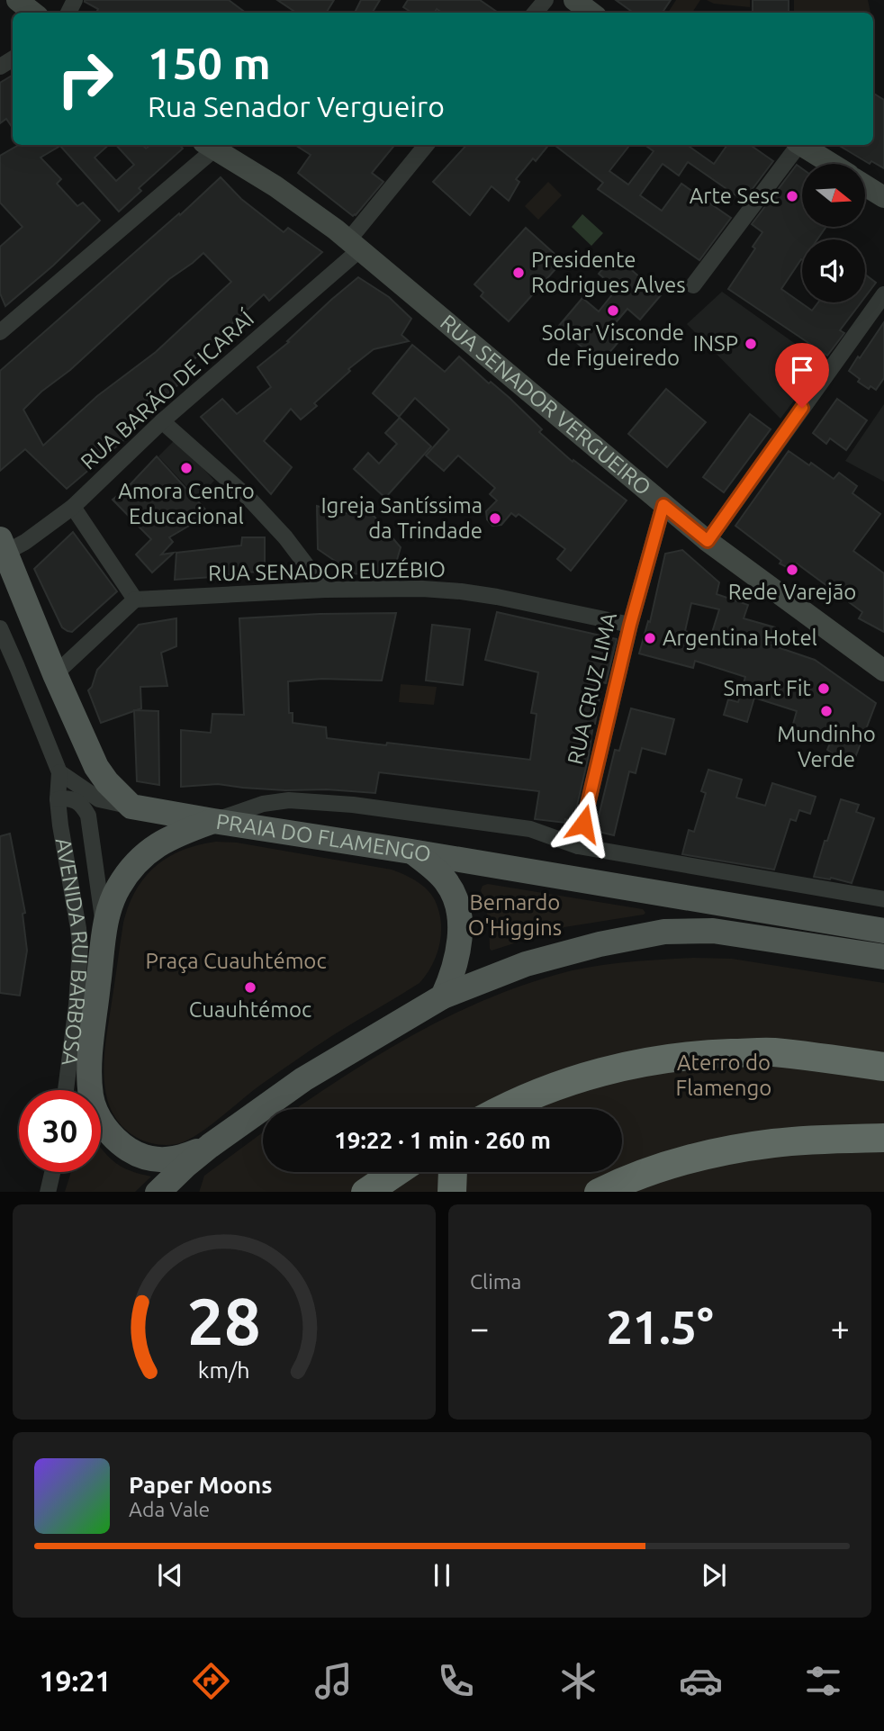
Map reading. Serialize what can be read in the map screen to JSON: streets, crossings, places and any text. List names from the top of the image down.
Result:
{
  "streets": {
    "main road": ["PRAIA DO FLAMENGO"],
    "street": [
      "RUA BARÃO DE ICARAÍ",
      "RUA SENADOR VERGUEIRO",
      "RUA SENADOR EUZÉBIO",
      "RUA CRUZ LIMA",
      "AVENIDA RUI BARBOSA"
    ]
  },
  "crossings": [
    ["RUA BARÃO DE ICARAÍ", "RUA SENADOR VERGUEIRO"],
    ["RUA SENADOR VERGUEIRO", "RUA CRUZ LIMA"],
    ["RUA SENADOR EUZÉBIO", "RUA CRUZ LIMA"],
    ["RUA CRUZ LIMA", "PRAIA DO FLAMENGO"]
  ],
  "parks": ["Bernardo O'Higgins", "Praça Cuauhtémoc", "Aterro do Flamengo"],
  "places": [
    "Arte Sesc",
    "Presidente Rodrigues Alves",
    "Solar Visconde de Figueiredo",
    "INSP",
    "Amora Centro Educacional",
    "Igreja Santíssima da Trindade",
    "Rede Varejão",
    "Argentina Hotel",
    "Smart Fit",
    "Mundinho Verde",
    "Cuauhtémoc"
  ],
  "north": "right",
  "page": {
    "turn": ["150 m", "Rua Senador Vergueiro"],
    "limit": "30",
    "trip": "19:22 · 1 min · 260 m",
    "tile": "Clima",
    "heat": ["−", "21.5°", "+"],
    "song": ["Paper Moons", "Ada Vale"],
    "tabs": "19:21",
    "gauge": ["28", "km/h"]
  }
}
